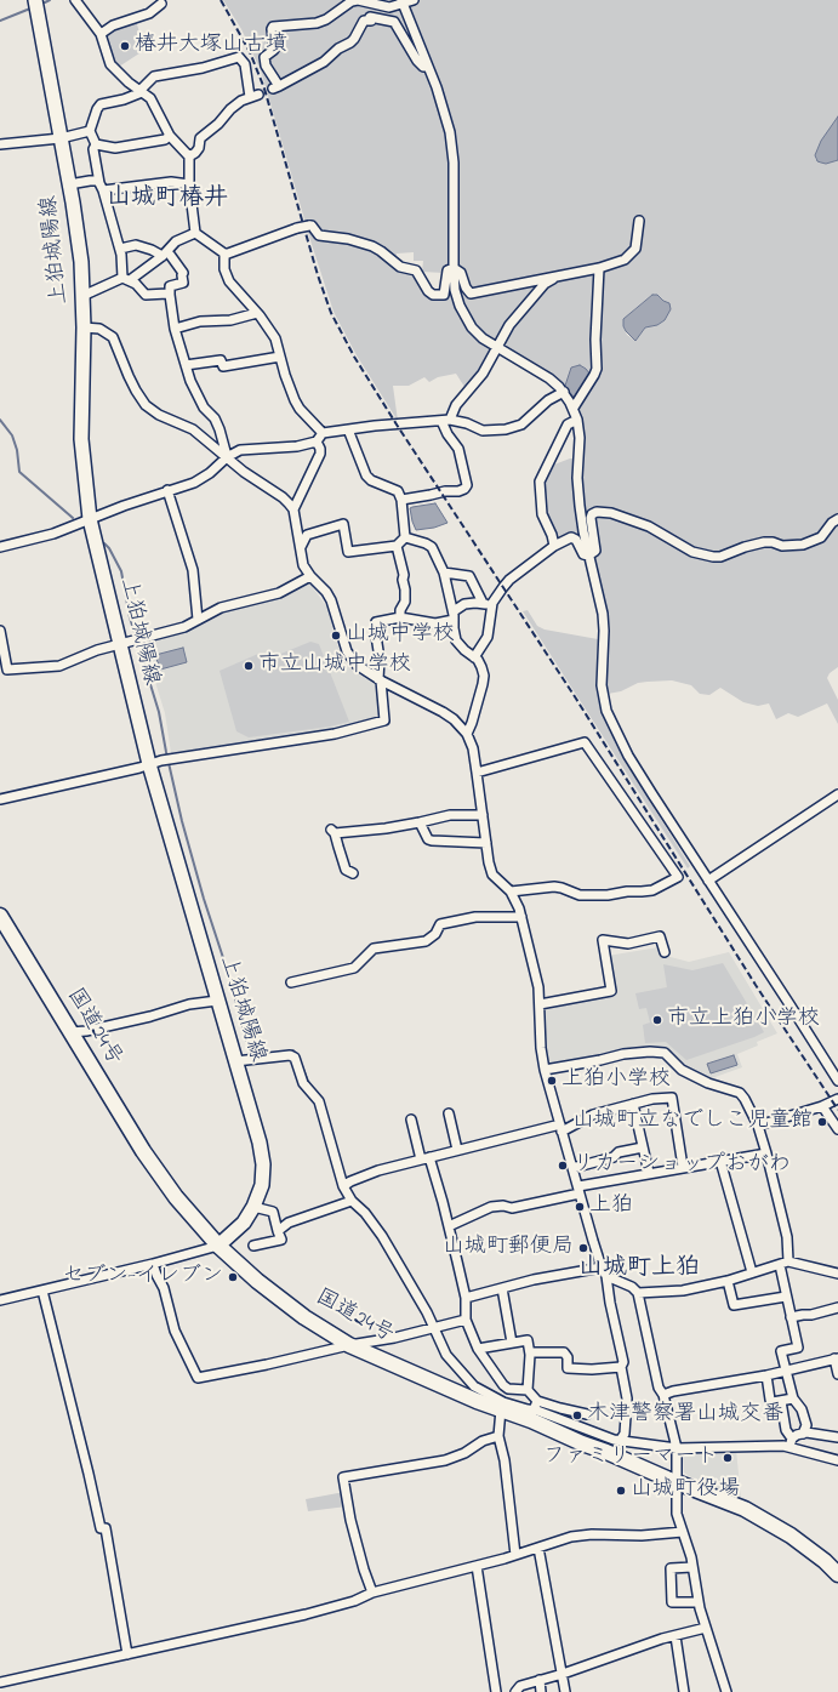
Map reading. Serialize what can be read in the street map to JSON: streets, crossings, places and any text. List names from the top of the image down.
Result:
{
  "streets": {
    "highway": ["国道24号"],
    "main road": ["上狛城陽線"]
  },
  "crossings": [
    ["上狛城陽線", "国道24号"]
  ],
  "districts": ["山城町椿井", "山城町上狛"],
  "places": [
    "椿井大塚山古墳",
    "山城中学校",
    "市立山城中学校",
    "市立上狛小学校",
    "上狛小学校",
    "山城町立なでしこ児童館",
    "リカーショップおがわ",
    "上狛",
    "山城町郵便局",
    "セブン-イレブン",
    "木津警察署山城交番",
    "ファミリーマート",
    "山城町役場"
  ]
}
